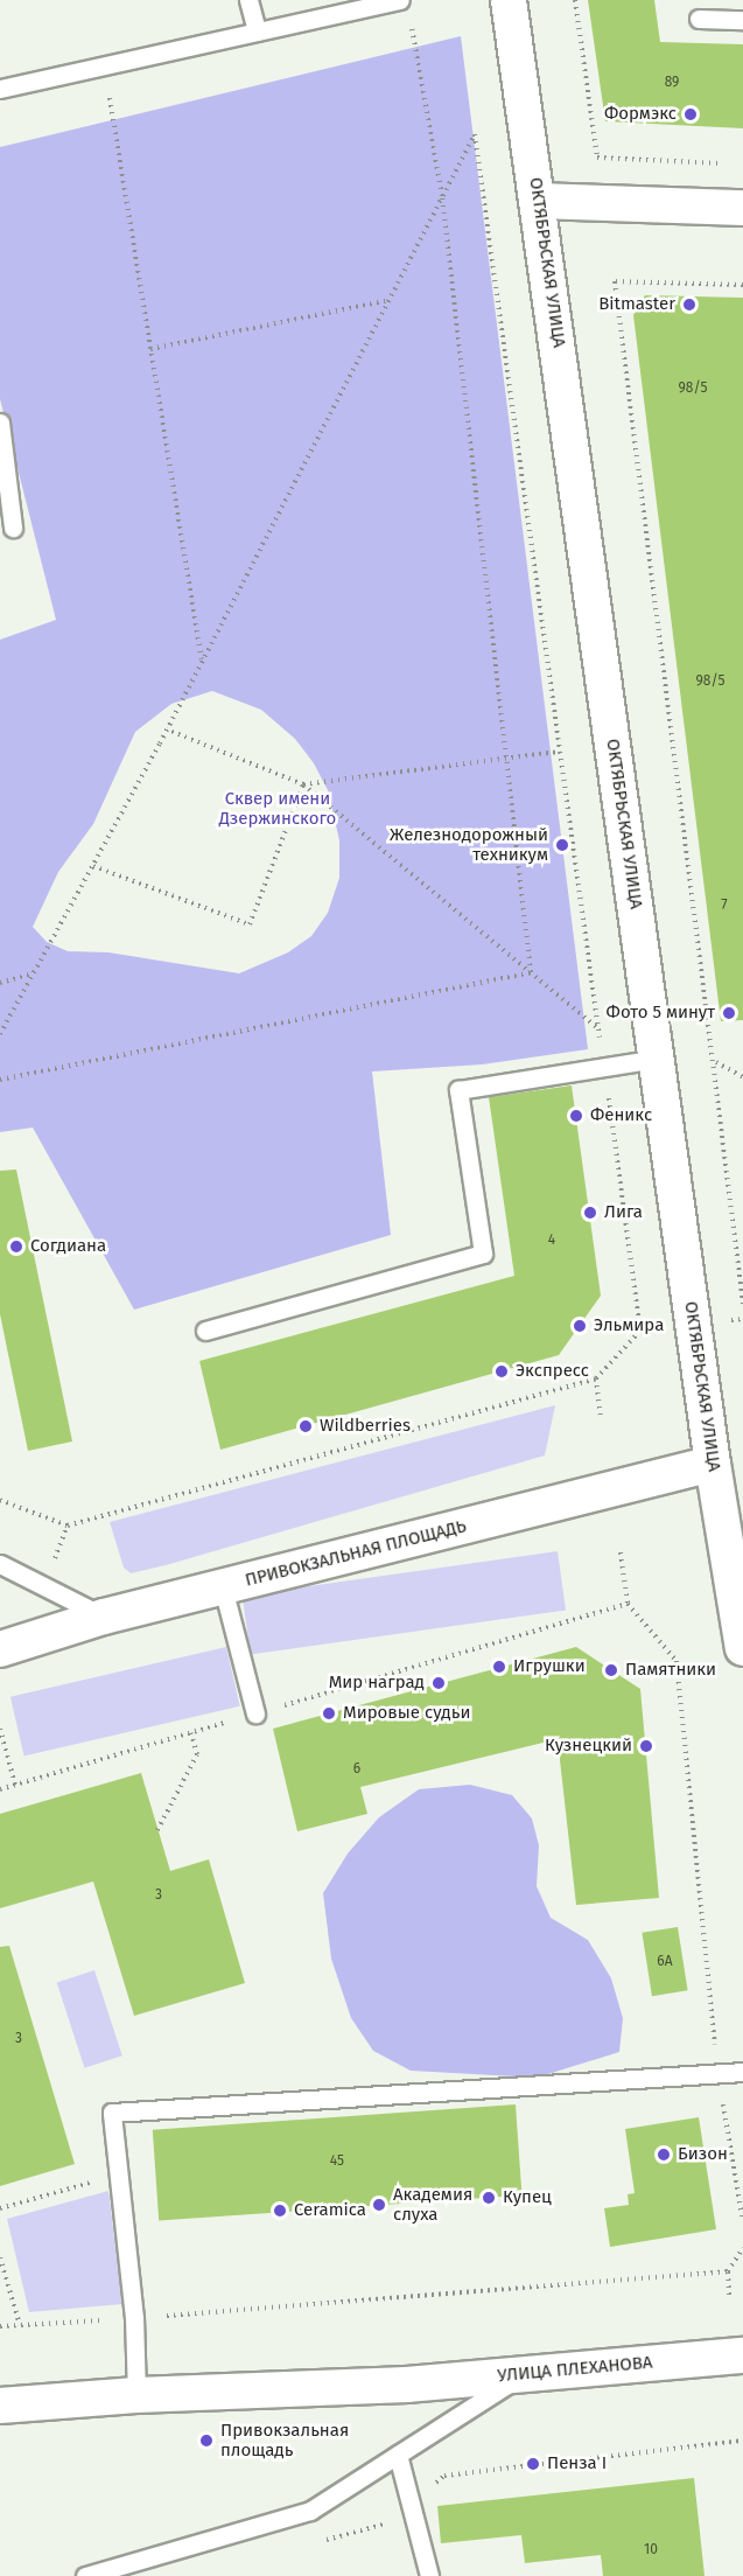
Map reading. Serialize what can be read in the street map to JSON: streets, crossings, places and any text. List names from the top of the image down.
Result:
{
  "streets": {
    "street": ["ОКТЯБРЬСКАЯ УЛИЦА", "ПРИВОКЗАЛЬНАЯ ПЛОЩАДЬ", "УЛИЦА ПЛЕХАНОВА"]
  },
  "crossings": [
    ["ОКТЯБРЬСКАЯ УЛИЦА", "ПРИВОКЗАЛЬНАЯ ПЛОЩАДЬ"]
  ],
  "parks": ["Сквер имени Дзержинского"],
  "places": [
    "Формэкс",
    "Bitmaster",
    "Железнодорожный техникум",
    "Фото 5 минут",
    "Феникс",
    "Лига",
    "Согдиана",
    "Эльмира",
    "Экспресс",
    "Wildberries",
    "Игрушки",
    "Памятники",
    "Мир наград",
    "Мировые судьи",
    "Кузнецкий",
    "Бизон",
    "Купец",
    "Академия слуха",
    "Ceramica",
    "Привокзальная площадь",
    "Пенза I"
  ],
  "house_numbers": [
    "89",
    "98/5",
    "98/5",
    "7",
    "4",
    "6",
    "3",
    "6А",
    "3",
    "45",
    "10"
  ]
}
